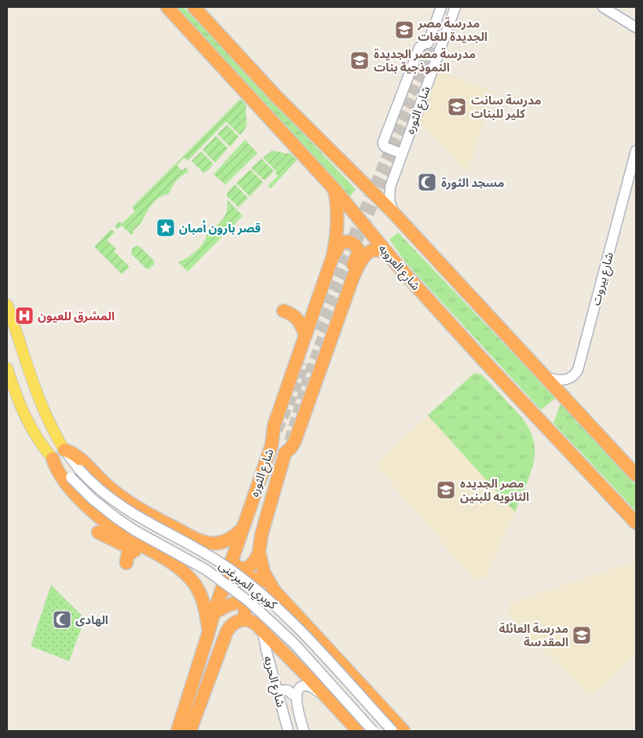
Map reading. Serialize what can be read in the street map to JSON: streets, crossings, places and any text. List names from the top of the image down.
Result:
{
  "streets": {
    "highway": ["شارع الثوره", "شارع العروبه"],
    "main road": ["شارع بيروت", "كوبري الميرغنى", "شارع الحريه"]
  },
  "crossings": [
    ["شارع الثوره", "شارع العروبه"]
  ],
  "places": {
    "school or university": [
      "مدرسة مصر الجديدة للغات",
      "مدرسة مصر الجديدة النموذجية بنات",
      "مدرسة سانت كلير للبنات",
      "مصر الجديده الثانويه للبنين",
      "مدرسة العائلة المقدسة"
    ],
    "mosque": ["مسجد الثورة", "الهادى"],
    "place": ["قصر بارون أمبان"],
    "hospital": ["المشرق للعيون"]
  }
}
